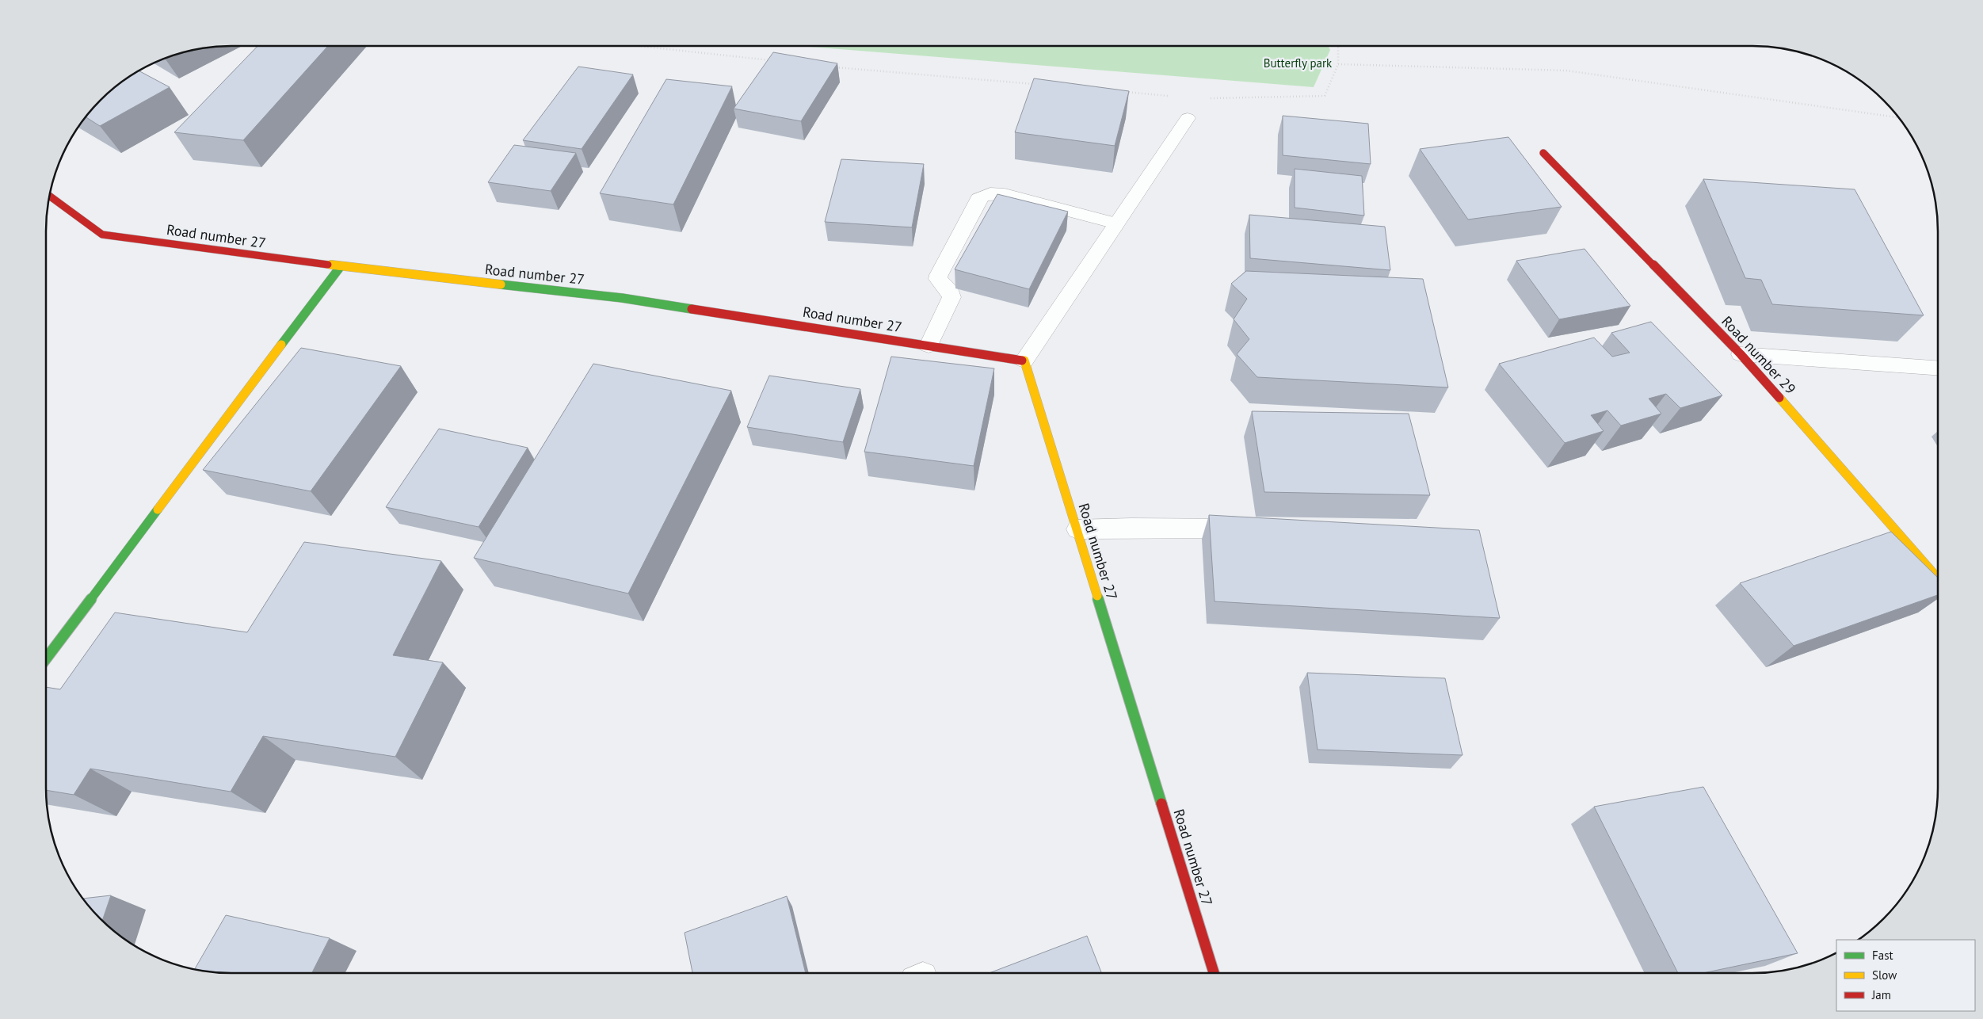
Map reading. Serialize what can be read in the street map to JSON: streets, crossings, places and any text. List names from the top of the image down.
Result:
{
  "streets": {
    "street": ["Road number 27", "Road number 29"]
  },
  "parks": ["Butterfly park"],
  "legend": ["Fast", "Slow", "Jam"]
}
